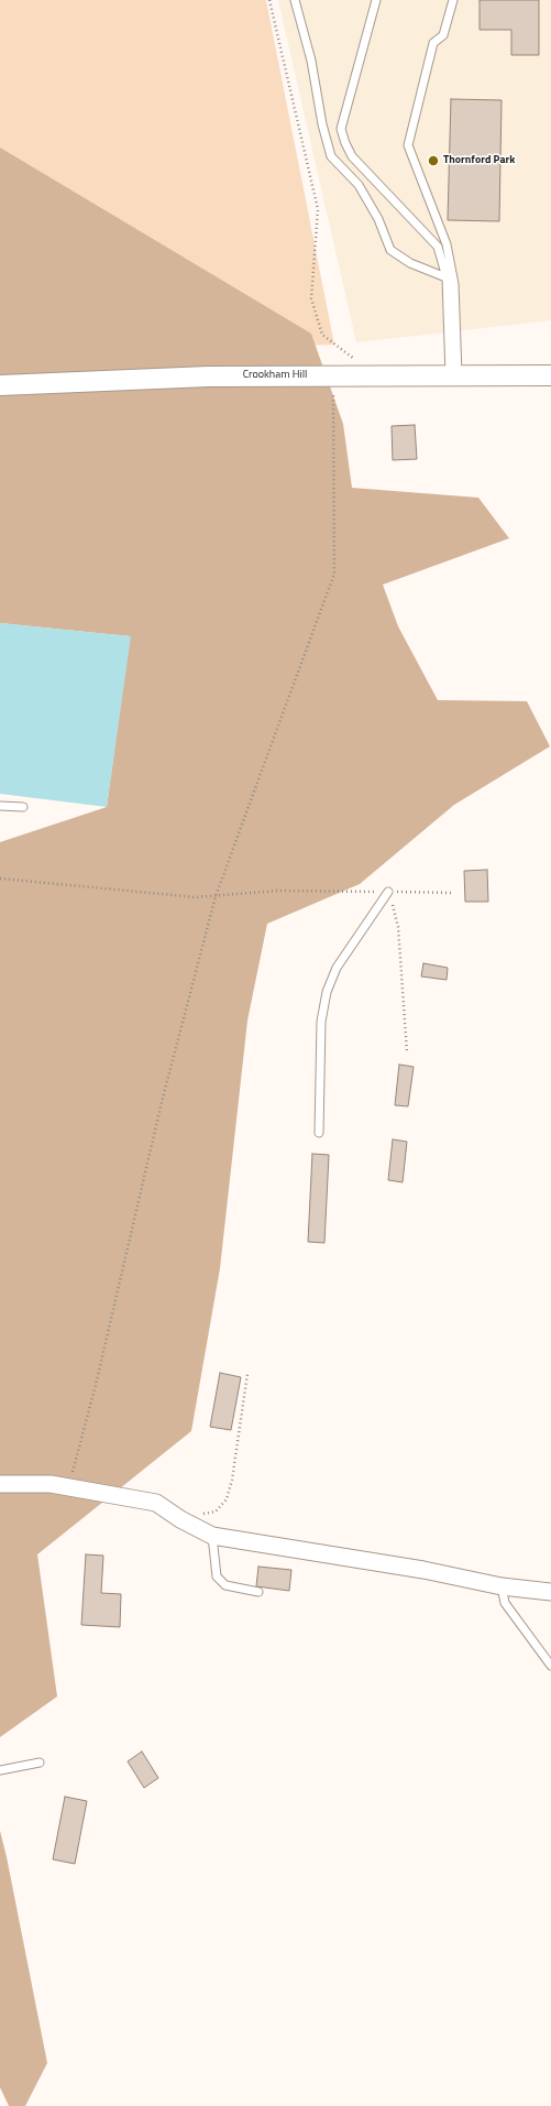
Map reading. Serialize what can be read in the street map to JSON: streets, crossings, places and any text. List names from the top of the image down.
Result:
{
  "streets": {
    "street": ["Crookham Hill"]
  },
  "places": ["Thornford Park"]
}
